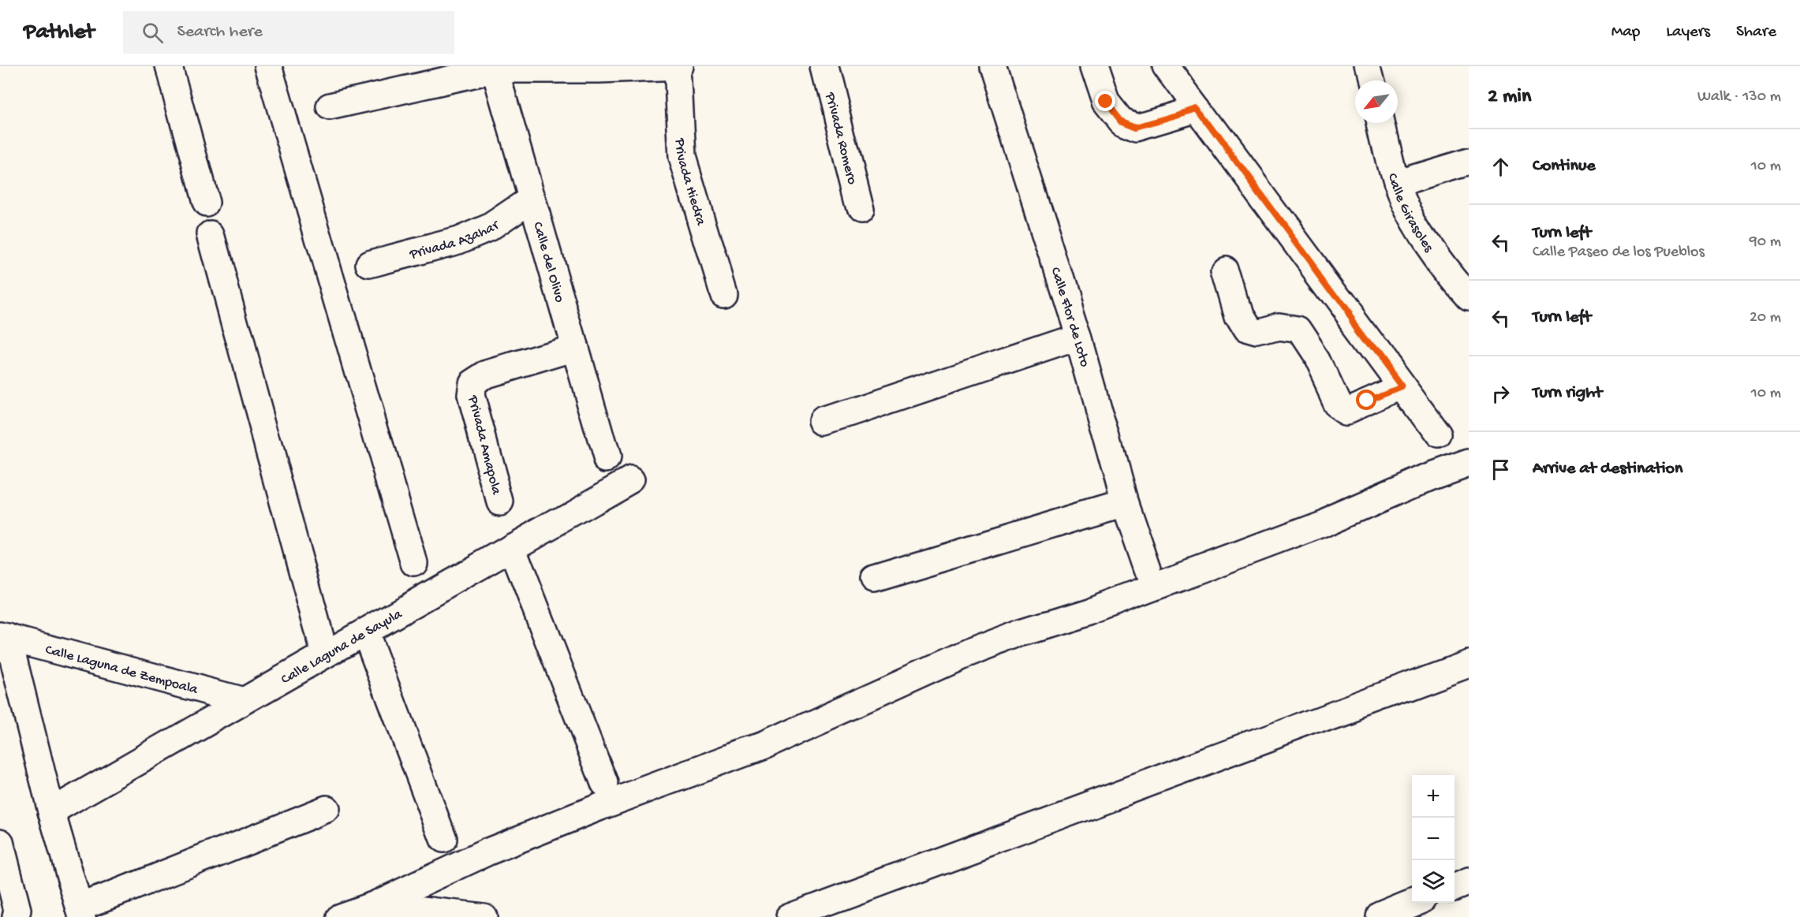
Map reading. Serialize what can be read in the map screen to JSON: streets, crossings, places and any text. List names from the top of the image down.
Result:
{
  "streets": {
    "street": [
      "Privada Romero",
      "Privada Hiedra",
      "Calle Girasoles",
      "Privada Azahar",
      "Calle del Olivo",
      "Calle Flor de Loto",
      "Privada Amapola",
      "Calle Laguna de Sayula",
      "Calle Laguna de Zempoala"
    ]
  },
  "crossings": [
    ["Privada Azahar", "Calle del Olivo"],
    ["Calle del Olivo", "Privada Amapola"],
    ["Calle Laguna de Sayula", "Calle Laguna de Zempoala"]
  ],
  "north": "bottom left",
  "page": {
    "header": "Pathlet",
    "search": "Search here",
    "nav": ["Map", "Layers", "Share"],
    "heading": ["2 min", "Walk · 130 m"],
    "list": [
      ["Continue", "10 m"],
      ["Turn left", "Calle Paseo de los Pueblos", "90 m"],
      ["Turn left", "20 m"],
      ["Turn right", "10 m"],
      "Arrive at destination"
    ],
    "map_buttons": ["+", "−"]
  }
}
